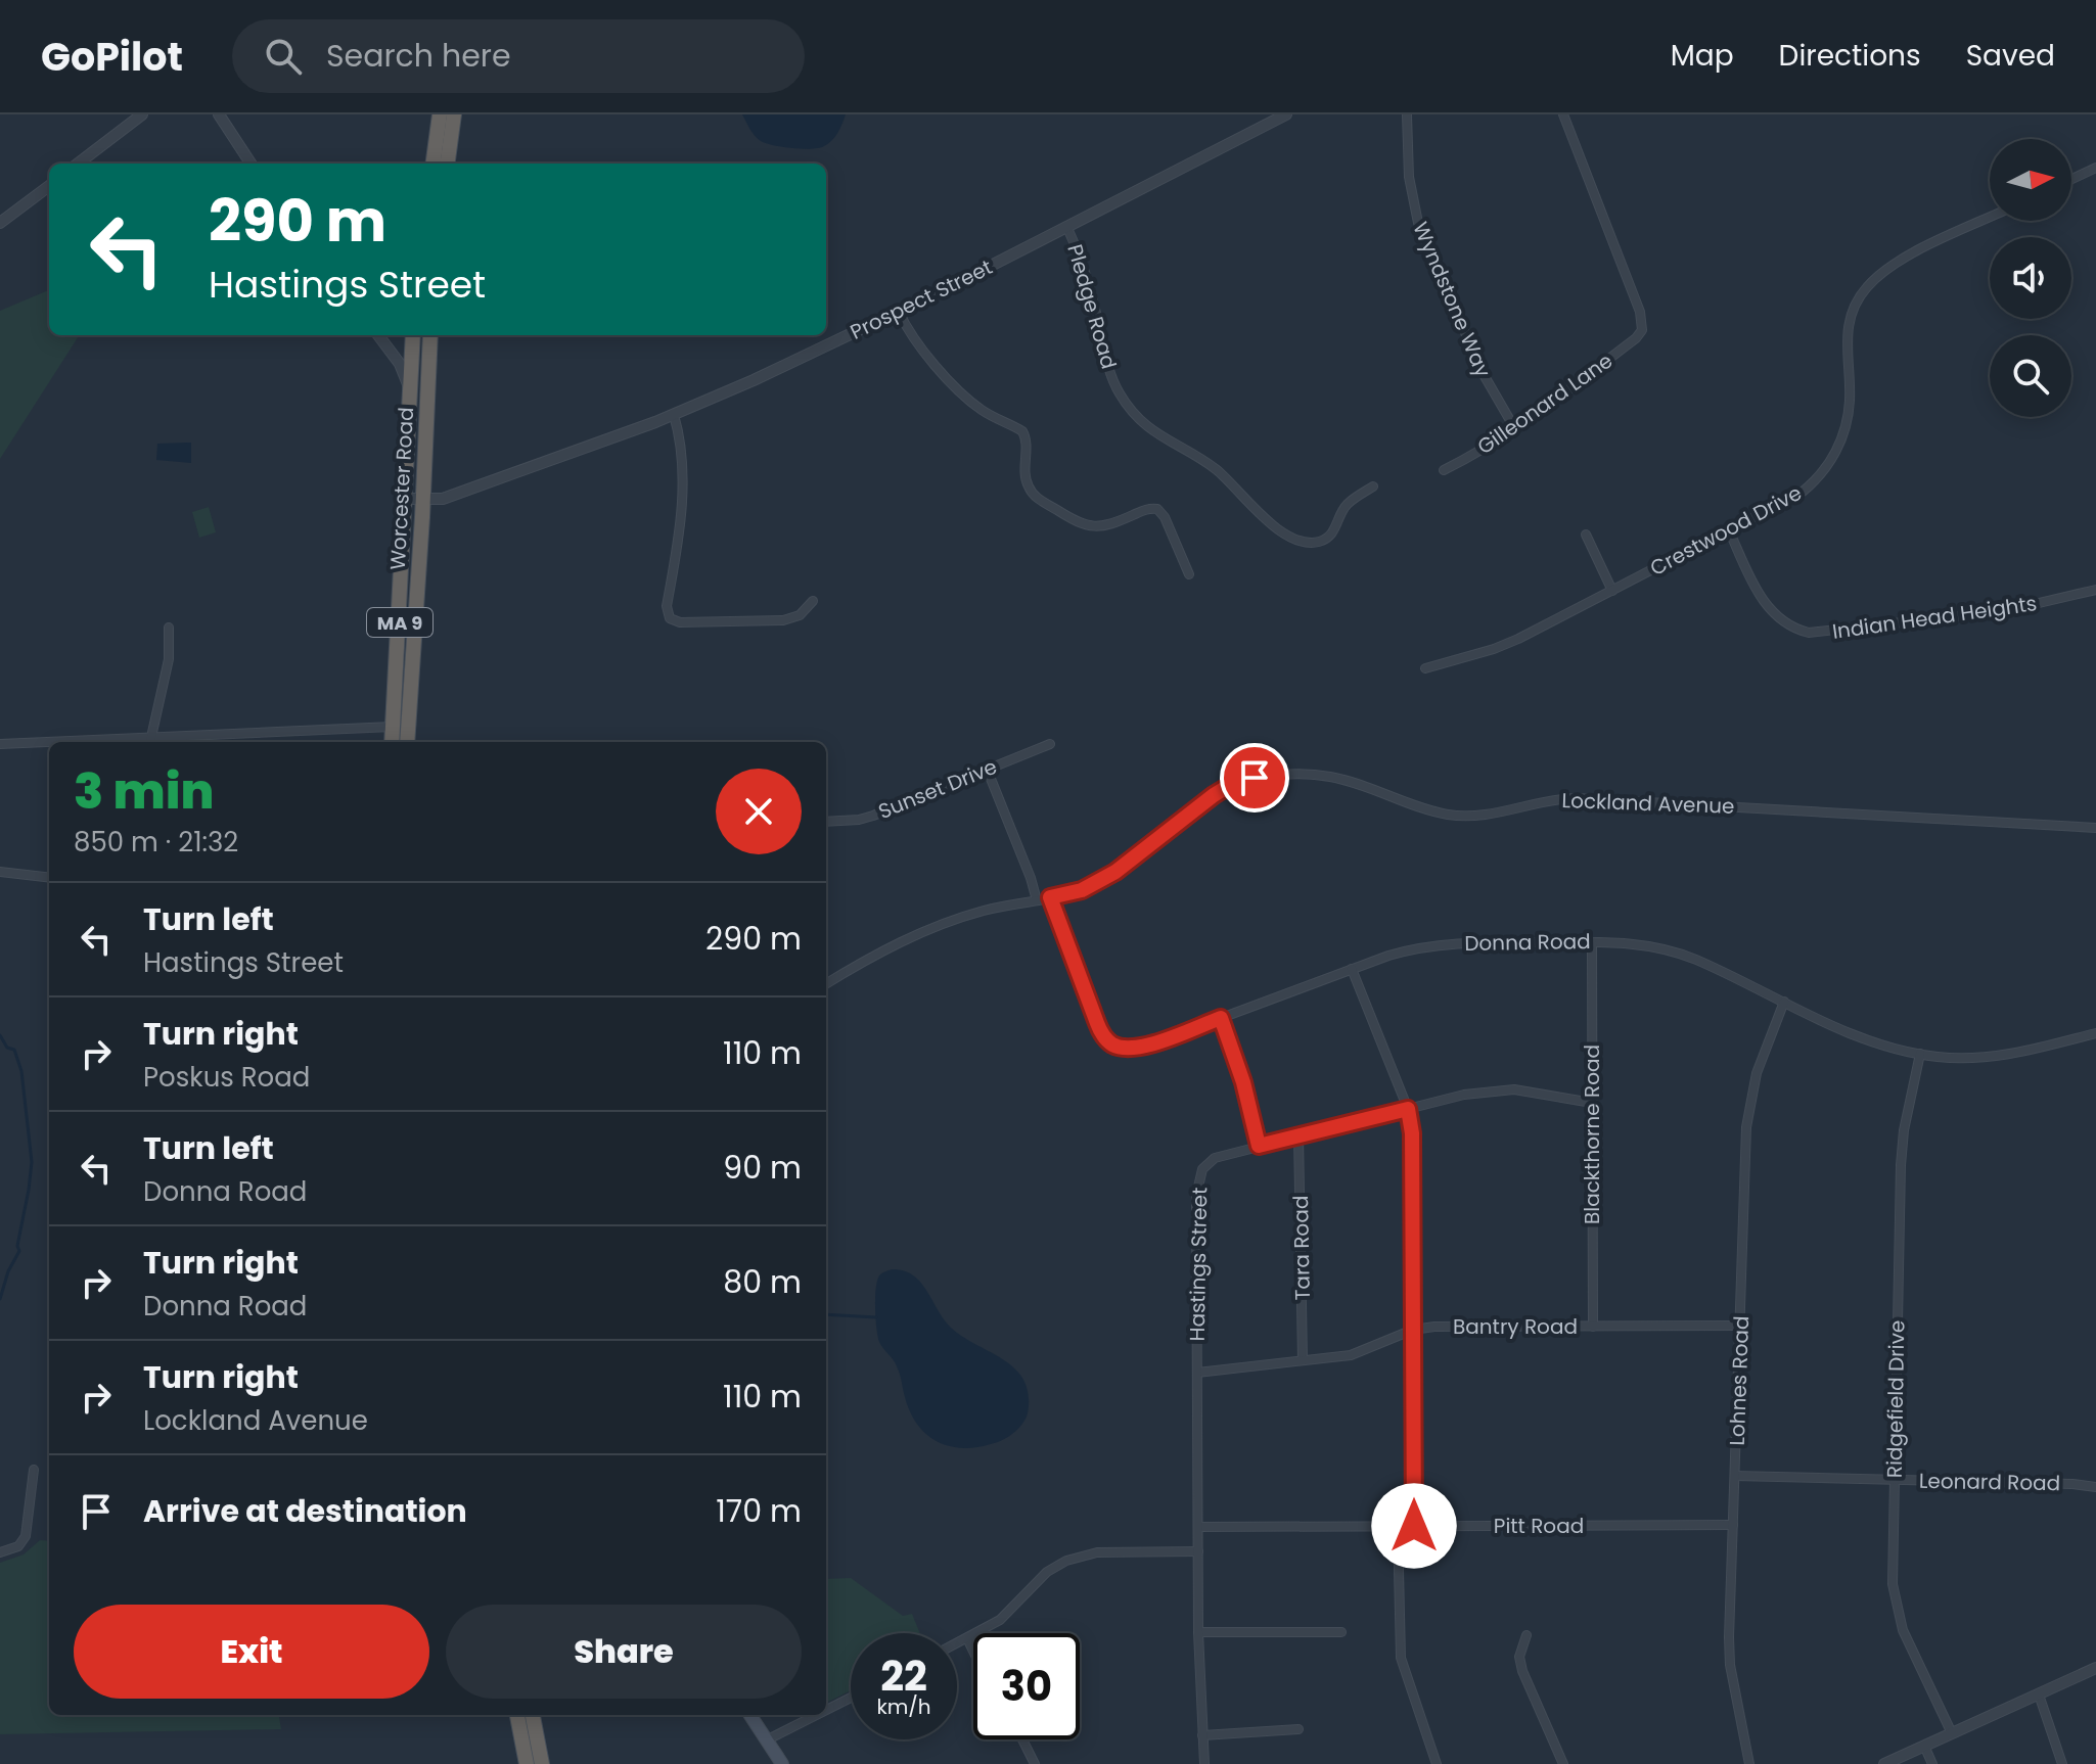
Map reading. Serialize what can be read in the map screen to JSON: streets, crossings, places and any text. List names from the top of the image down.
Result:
{
  "streets": {
    "highway": ["Worcester Road", "MA 9"],
    "street": [
      "Prospect Street",
      "Wyndstone Way",
      "Pledge Road",
      "Gilleonard Lane",
      "Crestwood Drive",
      "Indian Head Heights",
      "Sunset Drive",
      "Lockland Avenue",
      "Donna Road",
      "Blackthorne Road",
      "Tara Road",
      "Hastings Street",
      "Bantry Road",
      "Lohnes Road",
      "Ridgefield Drive",
      "Leonard Road",
      "Pitt Road"
    ]
  },
  "crossings": [
    ["Prospect Street", "Pledge Road"],
    ["Prospect Street", "Worcester Road"],
    ["Wyndstone Way", "Gilleonard Lane"],
    ["Crestwood Drive", "Indian Head Heights"],
    ["Lockland Avenue", "Donna Road"],
    ["Donna Road", "Blackthorne Road"],
    ["Donna Road", "Lohnes Road"],
    ["Donna Road", "Ridgefield Drive"],
    ["Blackthorne Road", "Hastings Street"],
    ["Blackthorne Road", "Bantry Road"],
    ["Tara Road", "Hastings Street"],
    ["Tara Road", "Bantry Road"],
    ["Hastings Street", "Bantry Road"],
    ["Hastings Street", "Pitt Road"],
    ["Bantry Road", "Lohnes Road"],
    ["Lohnes Road", "Leonard Road"],
    ["Lohnes Road", "Pitt Road"],
    ["Ridgefield Drive", "Leonard Road"]
  ],
  "north": "right",
  "page": {
    "header": "GoPilot",
    "search": "Search here",
    "nav": ["Map", "Directions", "Saved"],
    "turn": ["290 m", "Hastings Street"],
    "heading": ["3 min", "850 m · 21:32"],
    "list": [
      {
        "name": "Turn left",
        "note": "Hastings Street",
        "value": "290 m"
      },
      {
        "name": "Turn right",
        "note": "Poskus Road",
        "value": "110 m"
      },
      {
        "name": "Turn left",
        "note": "Donna Road",
        "value": "90 m"
      },
      {
        "name": "Turn right",
        "note": "Donna Road",
        "value": "80 m"
      },
      {
        "name": "Turn right",
        "note": "Lockland Avenue",
        "value": "110 m"
      },
      {
        "name": "Arrive at destination",
        "value": "170 m"
      }
    ],
    "buttons": ["Exit", "Share"],
    "speed": "22 km/h",
    "limit": "30"
  }
}
